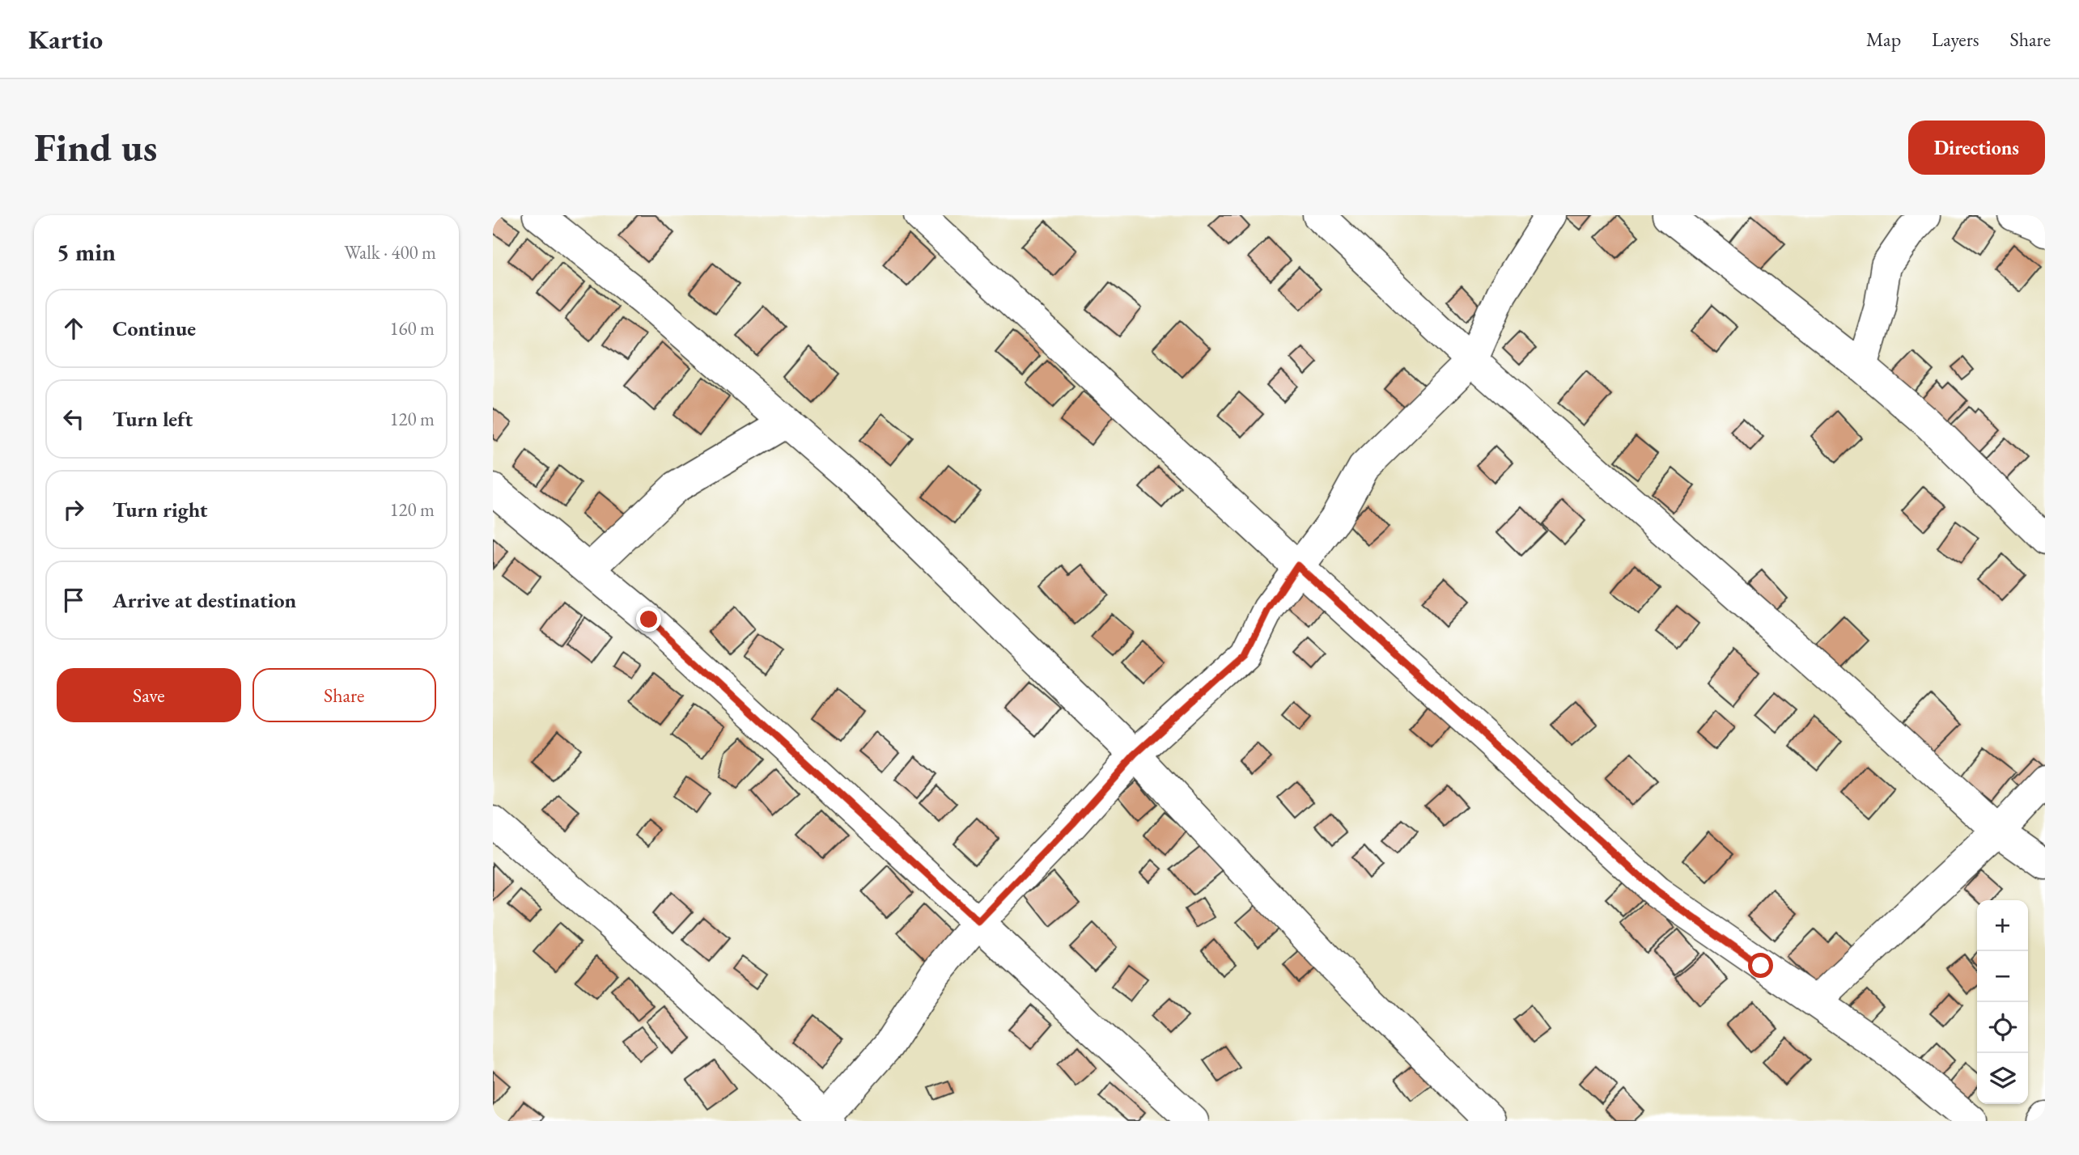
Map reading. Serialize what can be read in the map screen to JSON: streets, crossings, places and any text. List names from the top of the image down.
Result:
{
  "page": {
    "header": "Kartio",
    "nav": ["Map", "Layers", "Share"],
    "buttons": [
      "Directions",
      ["Save", "Share"]
    ],
    "title": "Find us",
    "heading": ["5 min", "Walk · 400 m"],
    "list": [
      ["Continue", "160 m"],
      ["Turn left", "120 m"],
      ["Turn right", "120 m"],
      "Arrive at destination"
    ],
    "map_buttons": ["+", "−"]
  }
}
